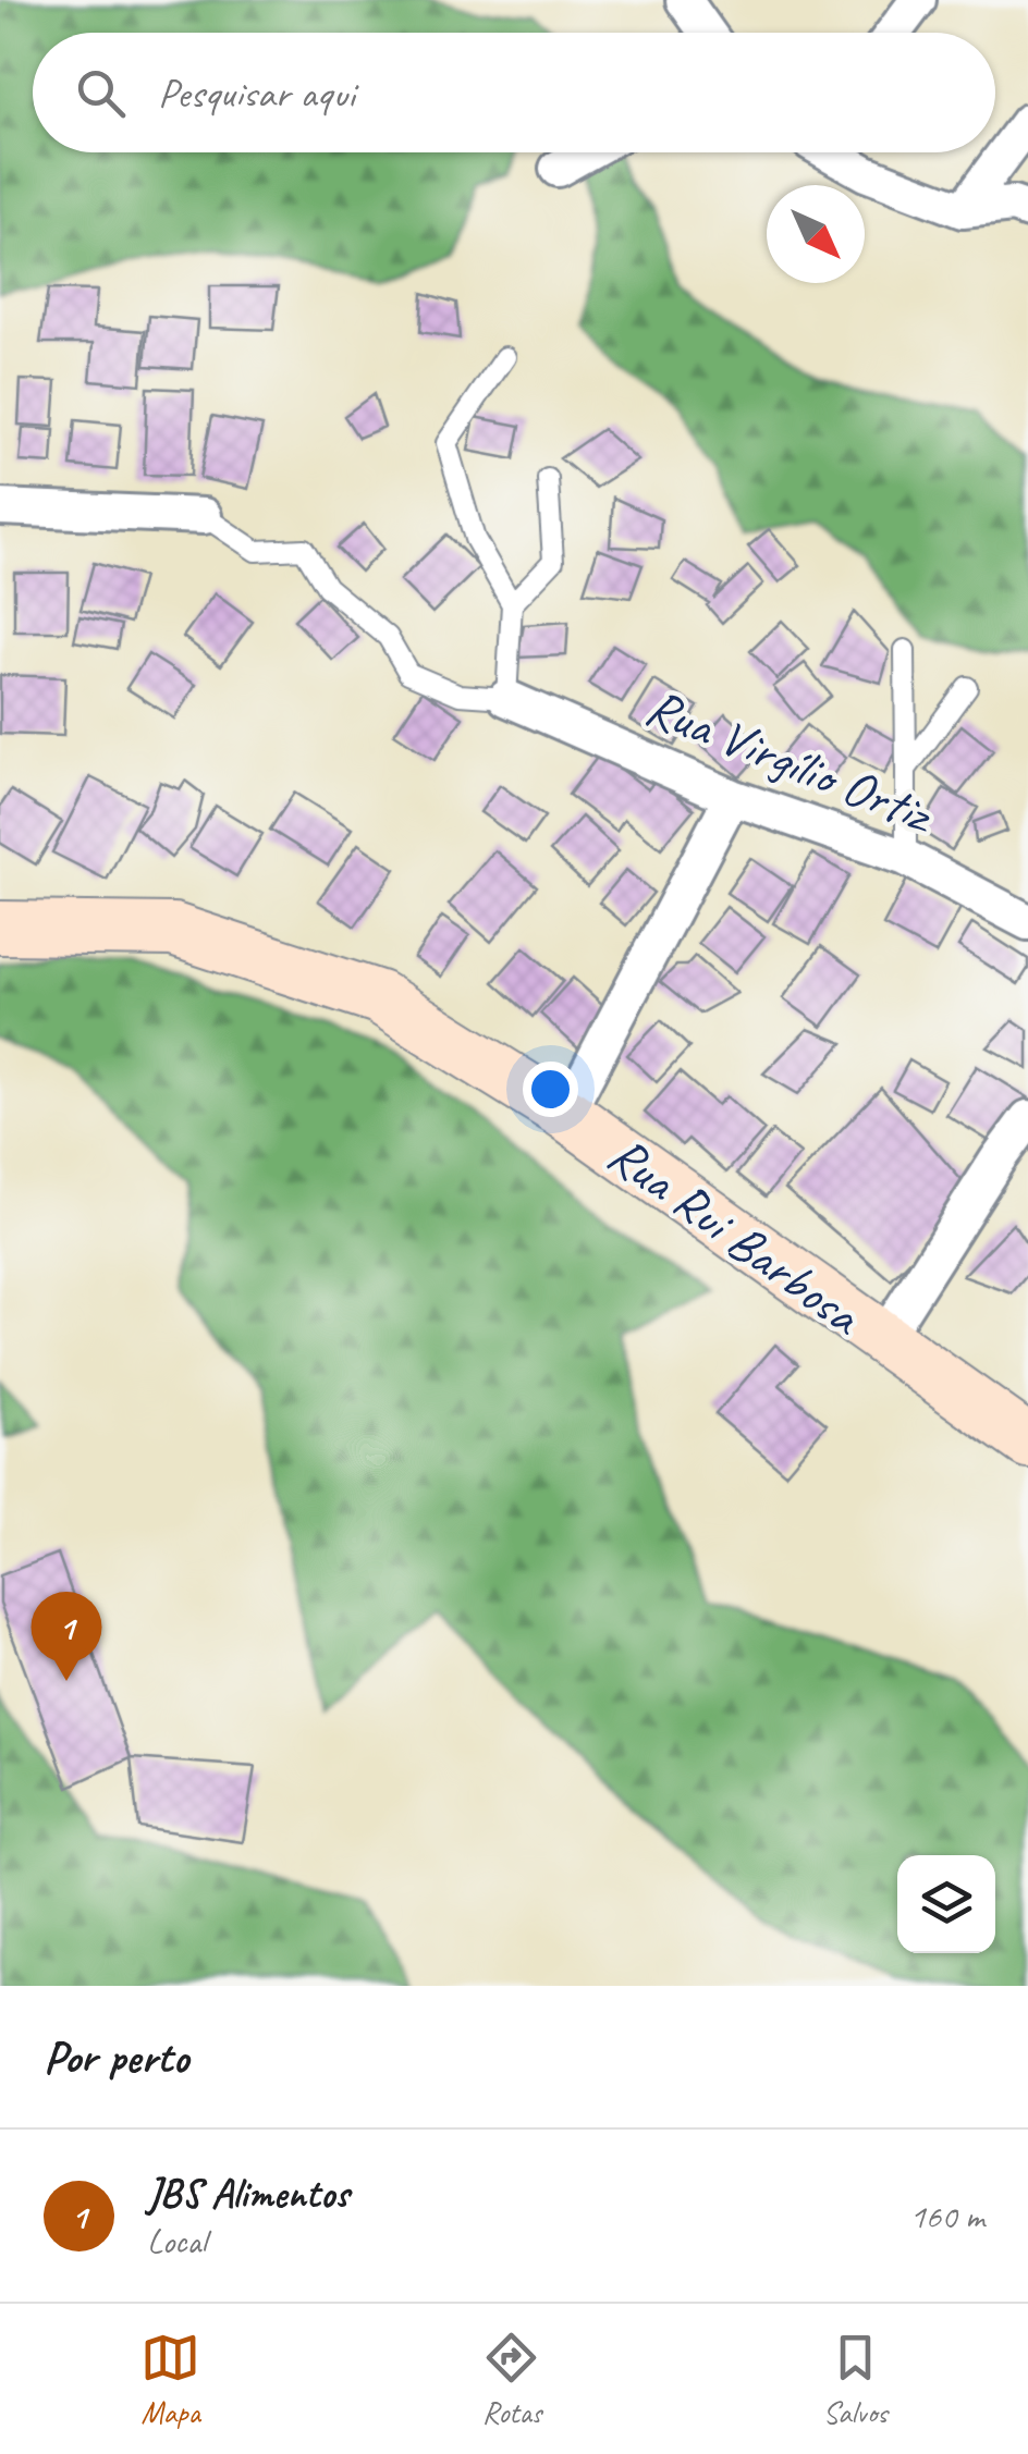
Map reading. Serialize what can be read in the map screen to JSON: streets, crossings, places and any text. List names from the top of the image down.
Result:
{
  "streets": {
    "main road": ["Rua Rui Barbosa"],
    "street": ["Rua Virgílio Ortiz"]
  },
  "north": "bottom right",
  "page": {
    "search": "Pesquisar aqui",
    "pins": "1",
    "heading": "Por perto",
    "list": [
      {
        "mark": "1",
        "name": "JBS Alimentos",
        "note": "Local",
        "value": "160 m"
      }
    ],
    "nav": ["Mapa", "Rotas", "Salvos"]
  }
}
